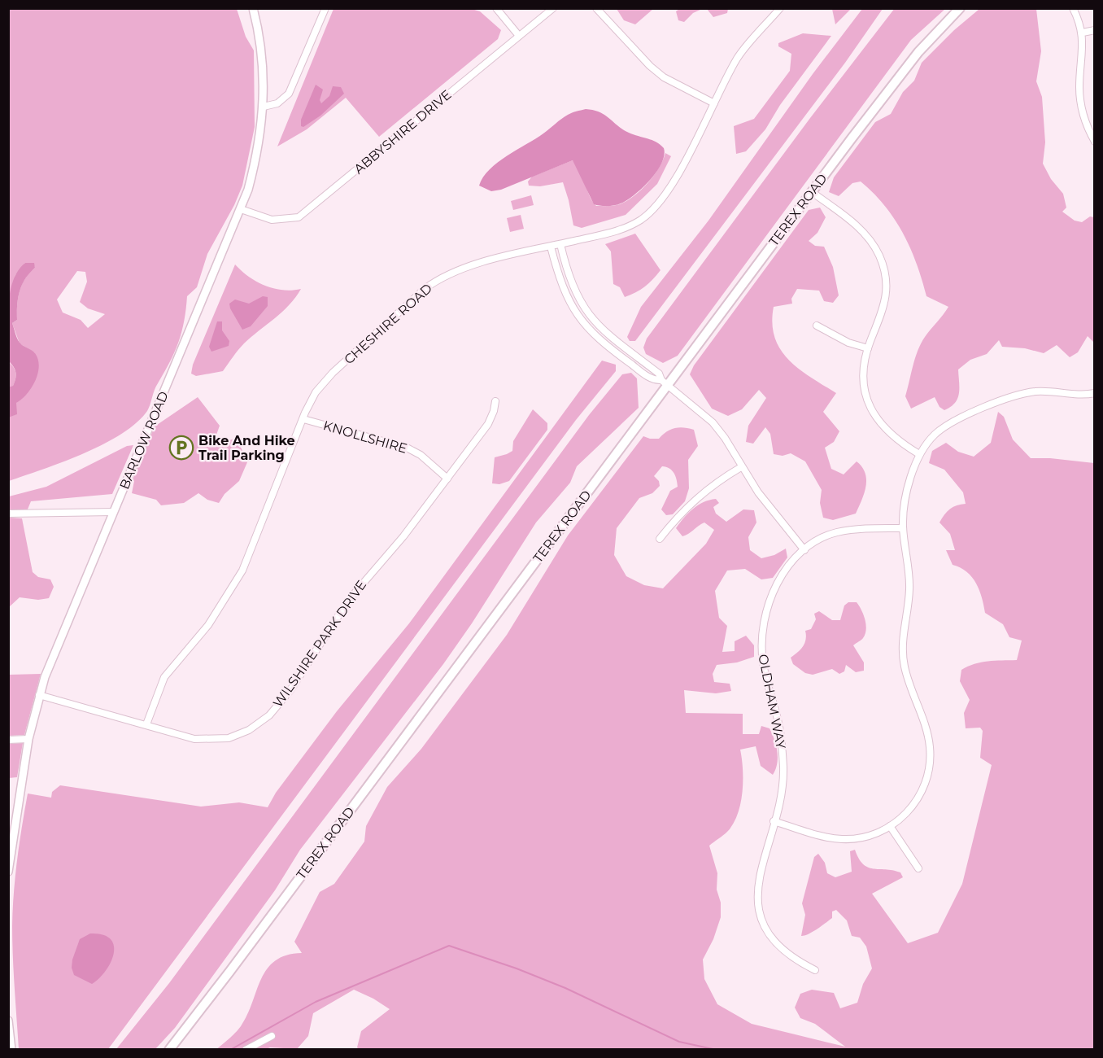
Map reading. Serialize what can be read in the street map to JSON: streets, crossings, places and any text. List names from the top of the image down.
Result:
{
  "streets": {
    "main road": ["TEREX ROAD"],
    "street": [
      "ABBYSHIRE DRIVE",
      "CHESHIRE ROAD",
      "KNOLLSHIRE",
      "BARLOW ROAD",
      "WILSHIRE PARK DRIVE",
      "OLDHAM WAY"
    ]
  },
  "crossings": [
    ["ABBYSHIRE DRIVE", "BARLOW ROAD"],
    ["CHESHIRE ROAD", "KNOLLSHIRE"],
    ["CHESHIRE ROAD", "WILSHIRE PARK DRIVE"],
    ["KNOLLSHIRE", "WILSHIRE PARK DRIVE"],
    ["BARLOW ROAD", "WILSHIRE PARK DRIVE"]
  ],
  "places": {
    "parking": ["Bike And Hike Trail Parking"]
  }
}
